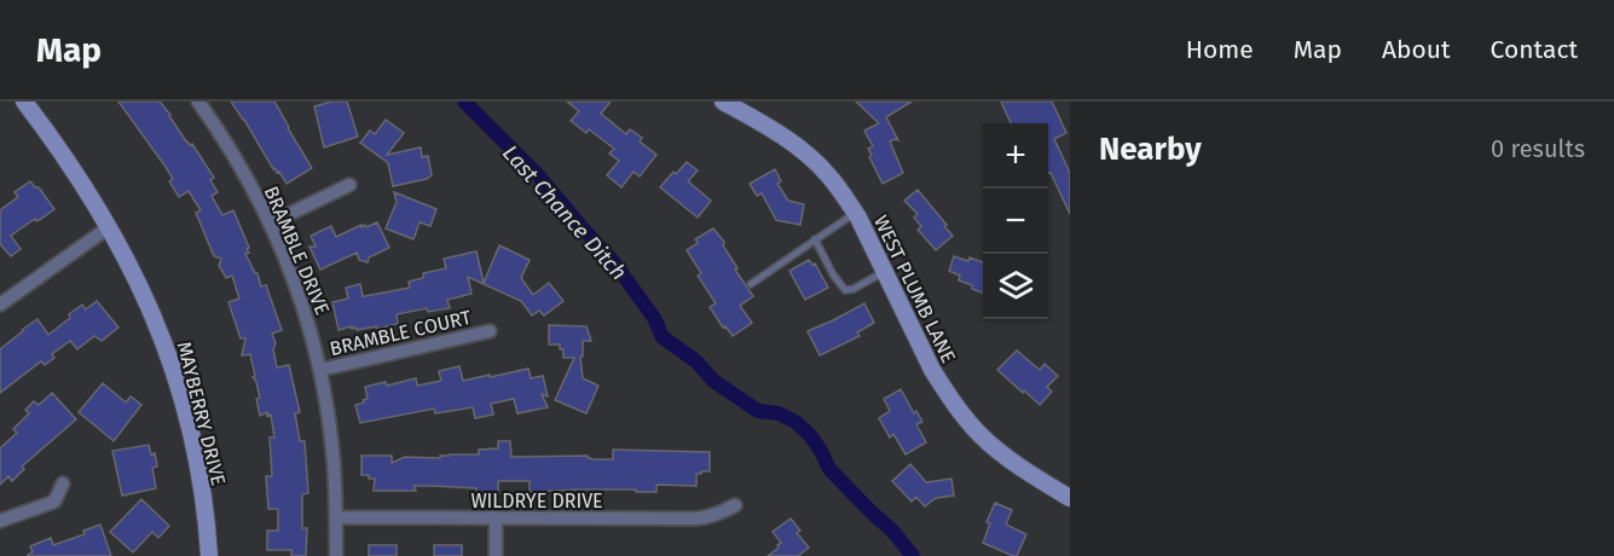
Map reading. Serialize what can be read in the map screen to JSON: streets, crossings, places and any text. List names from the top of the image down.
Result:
{
  "streets": {
    "main road": ["WEST PLUMB LANE", "MAYBERRY DRIVE"],
    "street": ["BRAMBLE DRIVE", "BRAMBLE COURT", "WILDRYE DRIVE"]
  },
  "crossings": [
    ["BRAMBLE DRIVE", "BRAMBLE COURT"],
    ["BRAMBLE DRIVE", "WILDRYE DRIVE"]
  ],
  "water": ["Last Chance Ditch"],
  "page": {
    "header": "Map",
    "nav": [
      "Home",
      "Map",
      "About",
      "Contact"
    ],
    "heading": ["Nearby", "0 results"],
    "map_buttons": ["+", "−"]
  }
}
